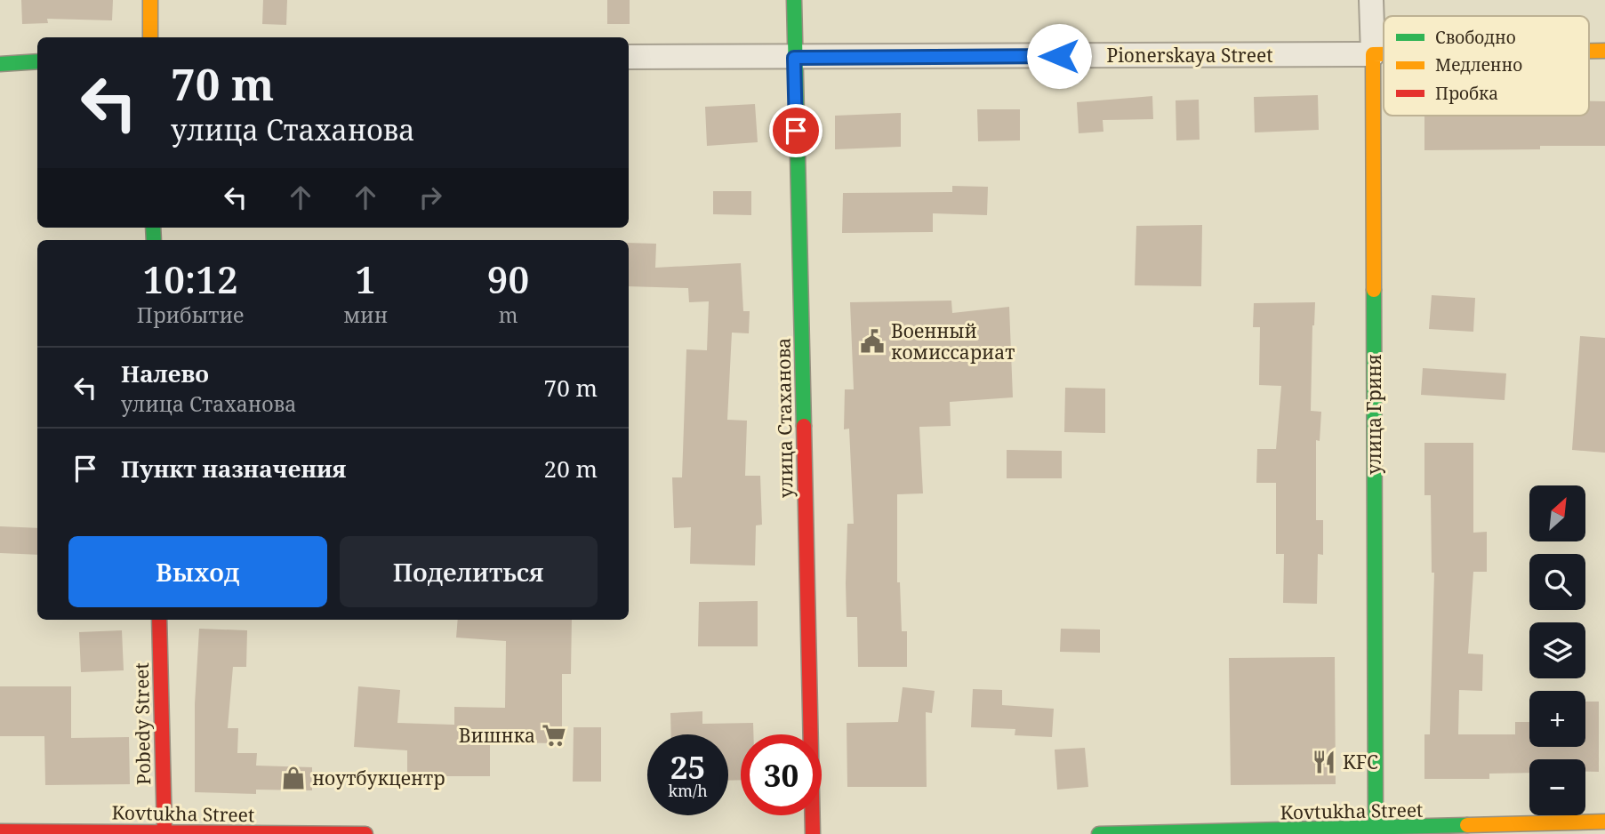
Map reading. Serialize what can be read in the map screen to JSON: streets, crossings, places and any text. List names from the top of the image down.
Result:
{
  "streets": {
    "street": [
      "Pionerskaya Street",
      "улица Гриня",
      "улица Стаханова",
      "Pobedy Street",
      "Kovtukha Street"
    ]
  },
  "crossings": [
    ["Pionerskaya Street", "улица Гриня"],
    ["Pionerskaya Street", "улица Стаханова"],
    ["улица Гриня", "Kovtukha Street"],
    ["Pobedy Street", "Kovtukha Street"]
  ],
  "places": {
    "public building": ["Военный комиссариат"],
    "supermarket": ["Вишнка"],
    "restaurant": ["KFC"],
    "shop": ["ноутбукцентр"]
  },
  "legend": ["Свободно", "Медленно", "Пробка"],
  "north": "top right",
  "page": {
    "turn": ["70 m", "улица Стаханова"],
    "eta": [
      "10:12",
      "Прибытие",
      "1",
      "мин",
      "90",
      "m"
    ],
    "list": [
      {
        "name": "Налево",
        "note": "улица Стаханова",
        "value": "70 m"
      },
      {
        "name": "Пункт назначения",
        "value": "20 m"
      }
    ],
    "map_buttons": ["+", "−"],
    "buttons": ["Выход", "Поделиться"],
    "speed": "25 km/h",
    "limit": "30"
  }
}
